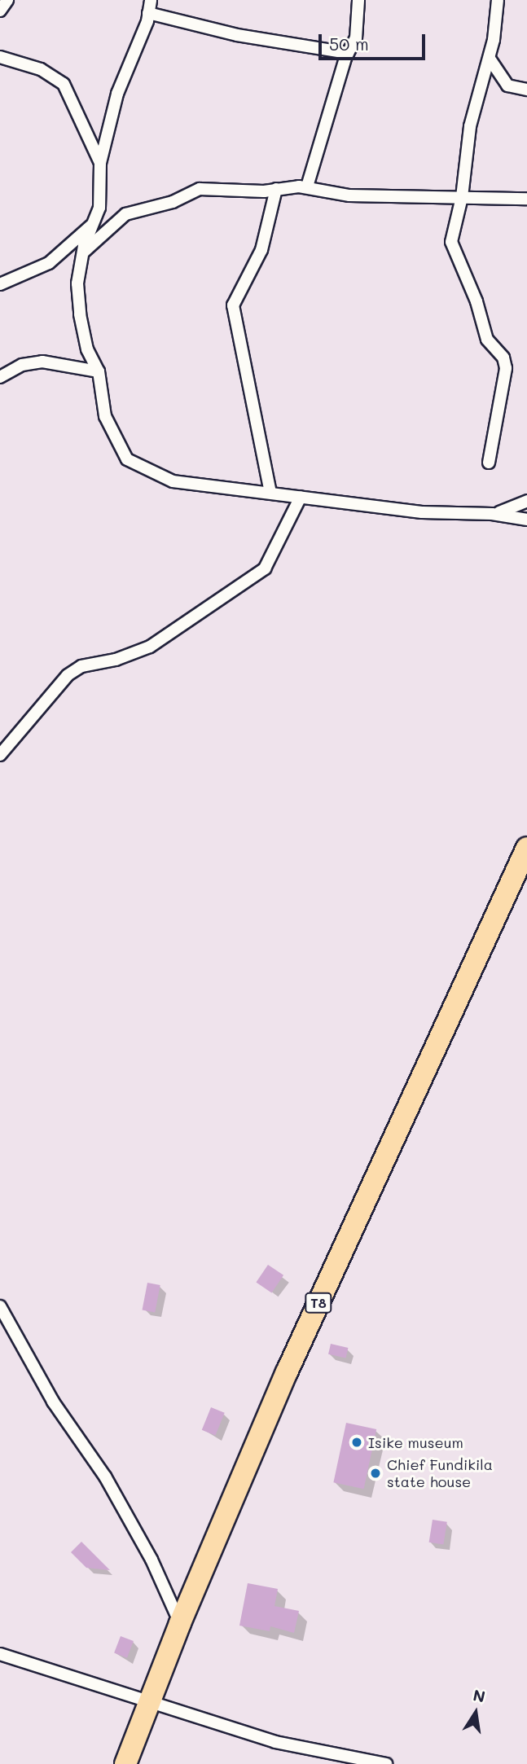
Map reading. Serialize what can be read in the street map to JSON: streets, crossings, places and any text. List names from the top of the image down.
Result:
{
  "streets": {
    "highway": ["T8"]
  },
  "places": ["Isike museum", "Chief Fundikila state house"],
  "scale_bar": "50 m",
  "north": "top"
}
